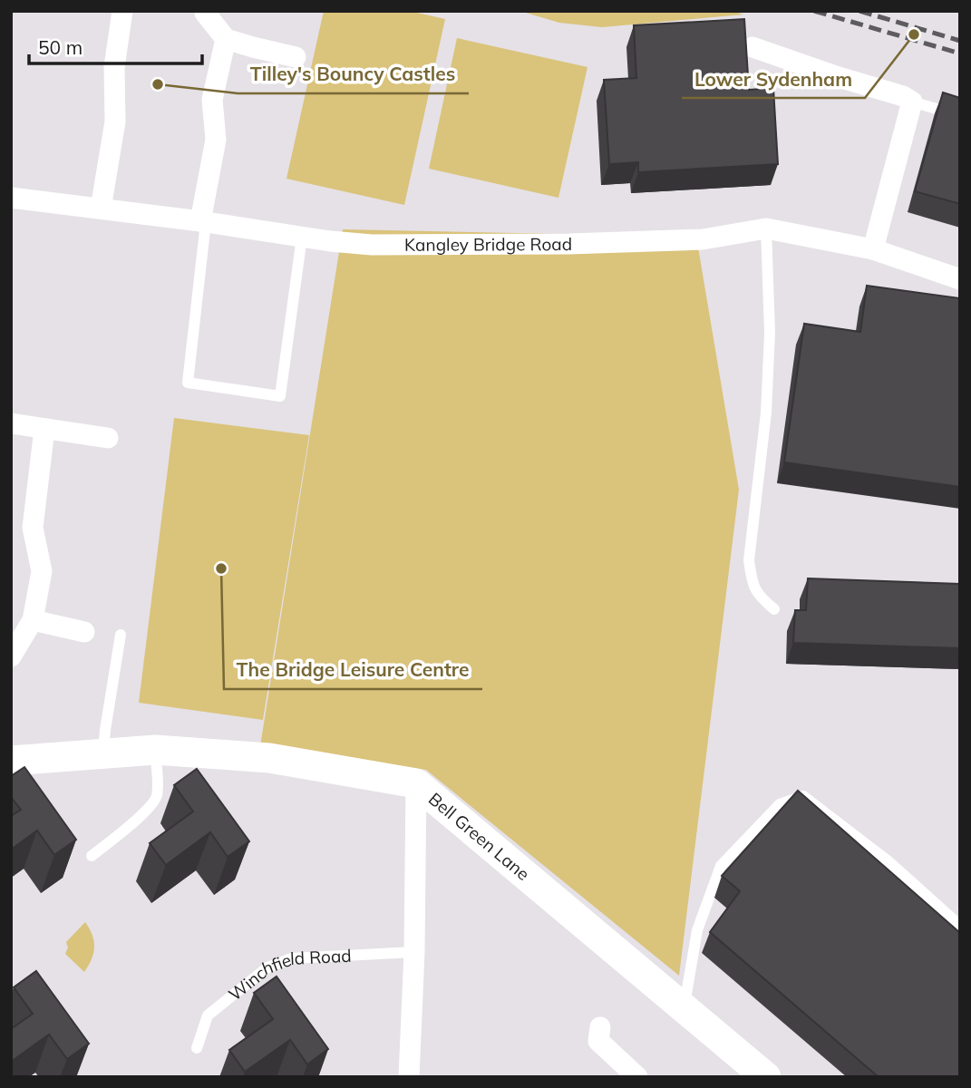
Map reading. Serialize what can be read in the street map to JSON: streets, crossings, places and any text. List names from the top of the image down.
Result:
{
  "streets": {
    "street": ["Kangley Bridge Road", "Bell Green Lane"],
    "lane": ["Winchfield Road"]
  },
  "places": ["Lower Sydenham", "Tilley's Bouncy Castles", "The Bridge Leisure Centre"],
  "scale_bar": "50 m"
}
